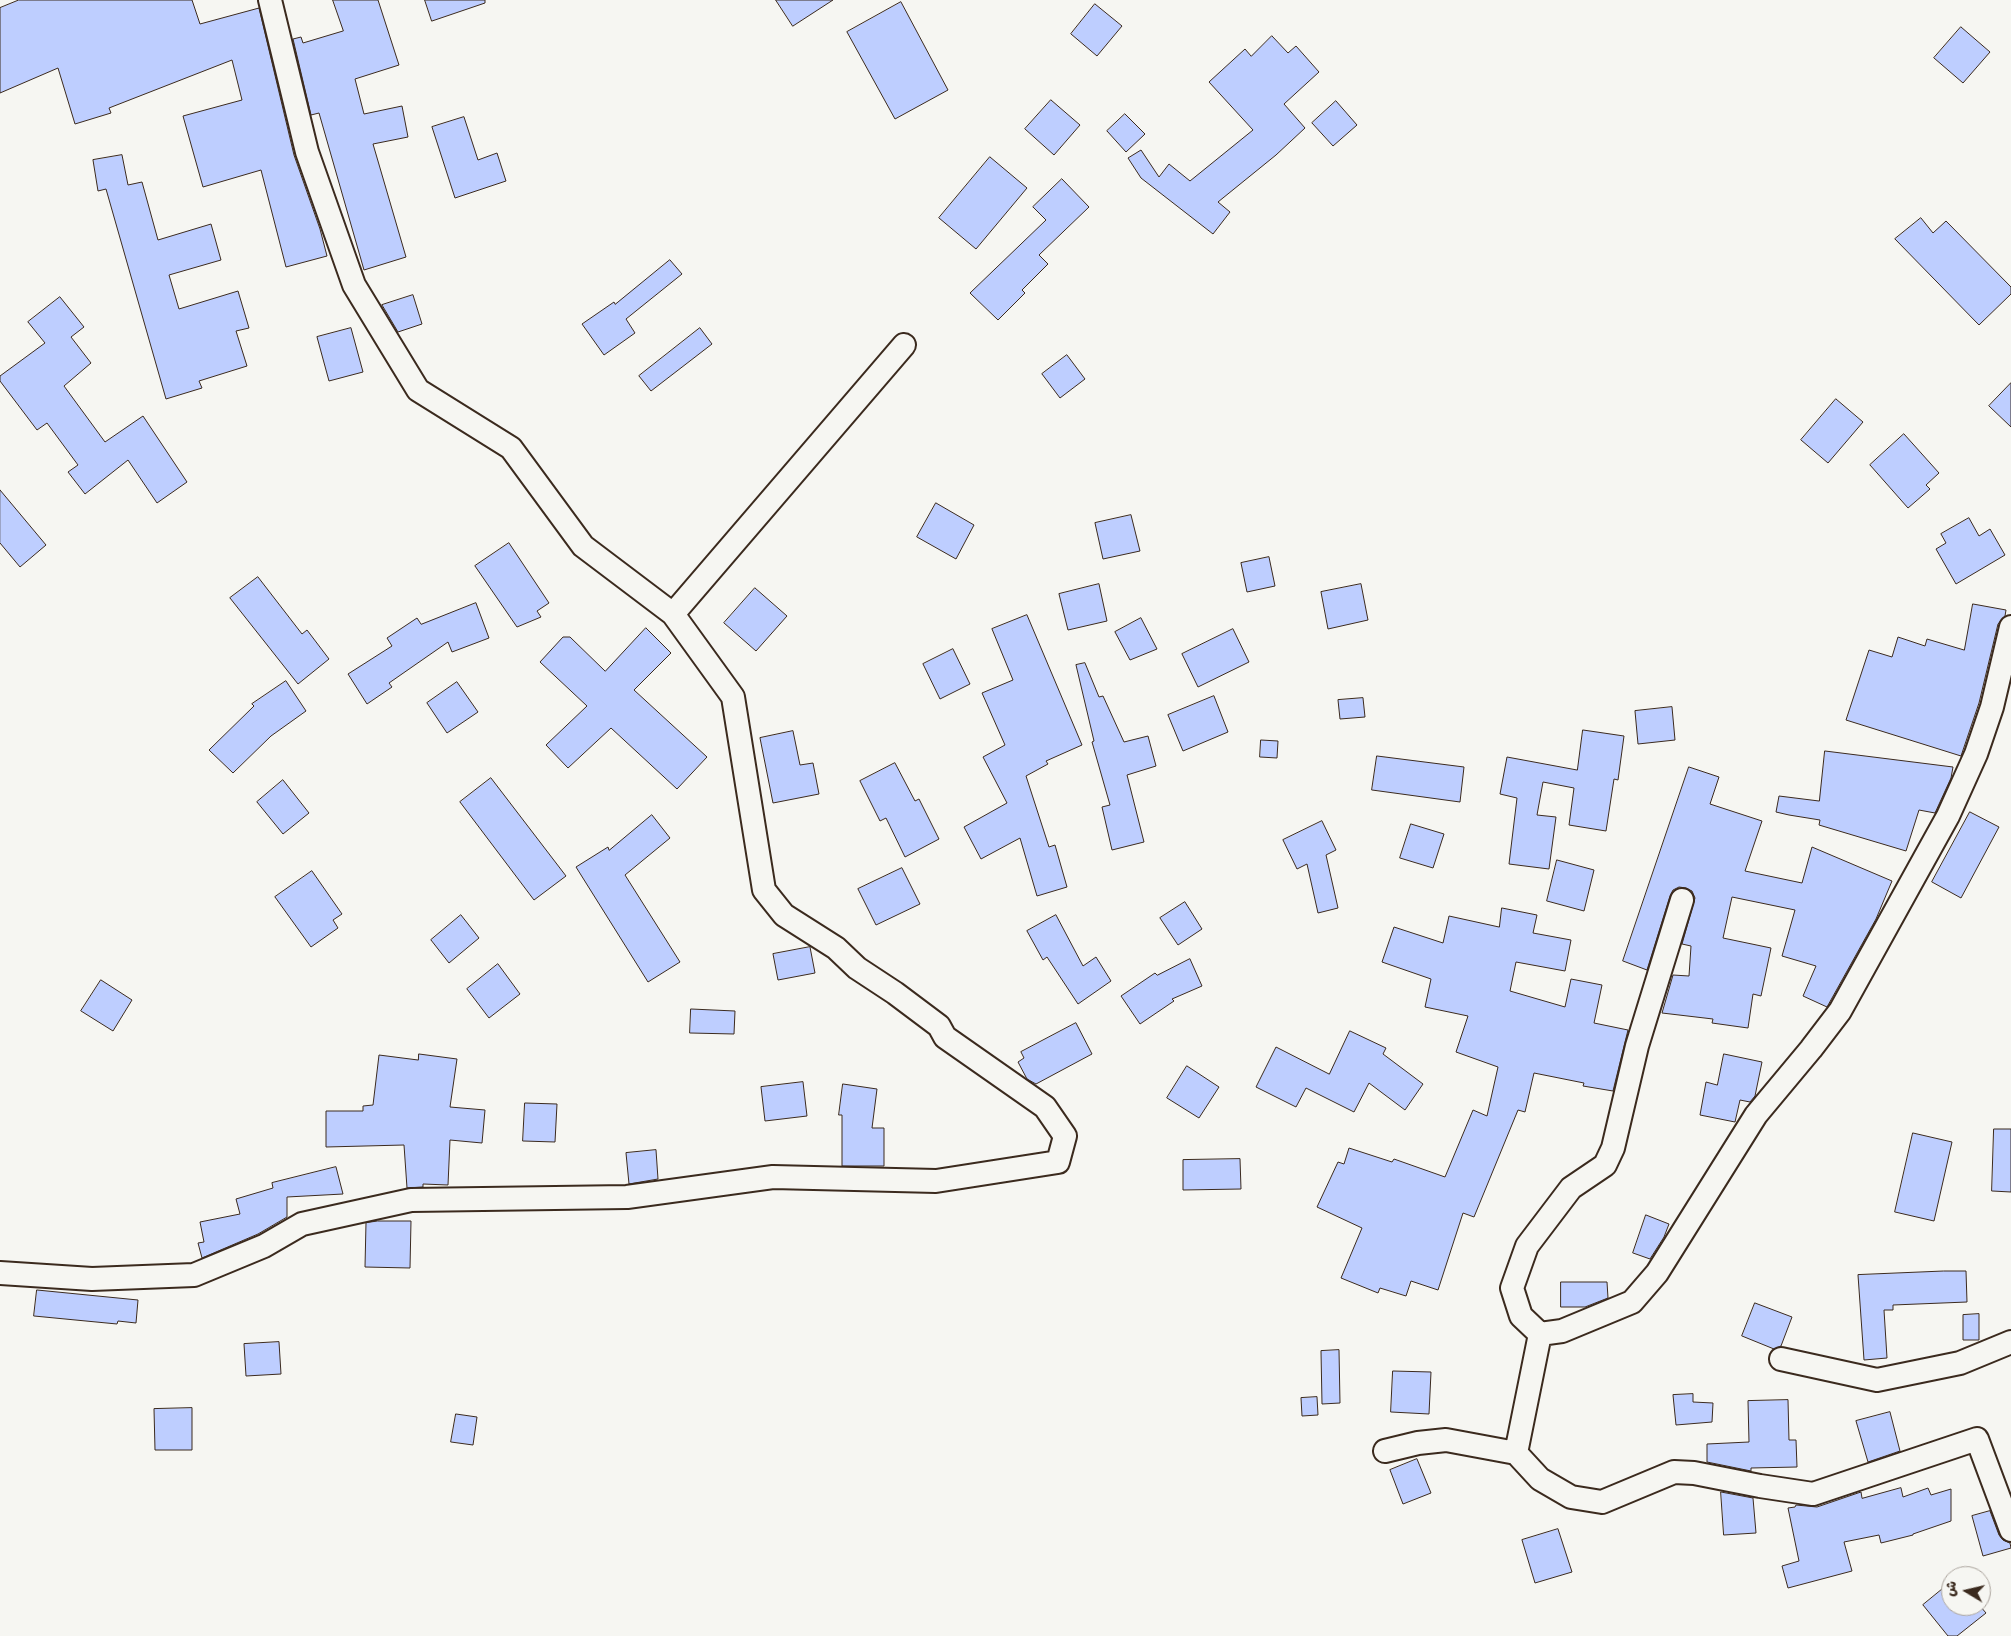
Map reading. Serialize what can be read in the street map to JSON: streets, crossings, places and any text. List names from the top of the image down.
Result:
{
  "north": "left"
}
